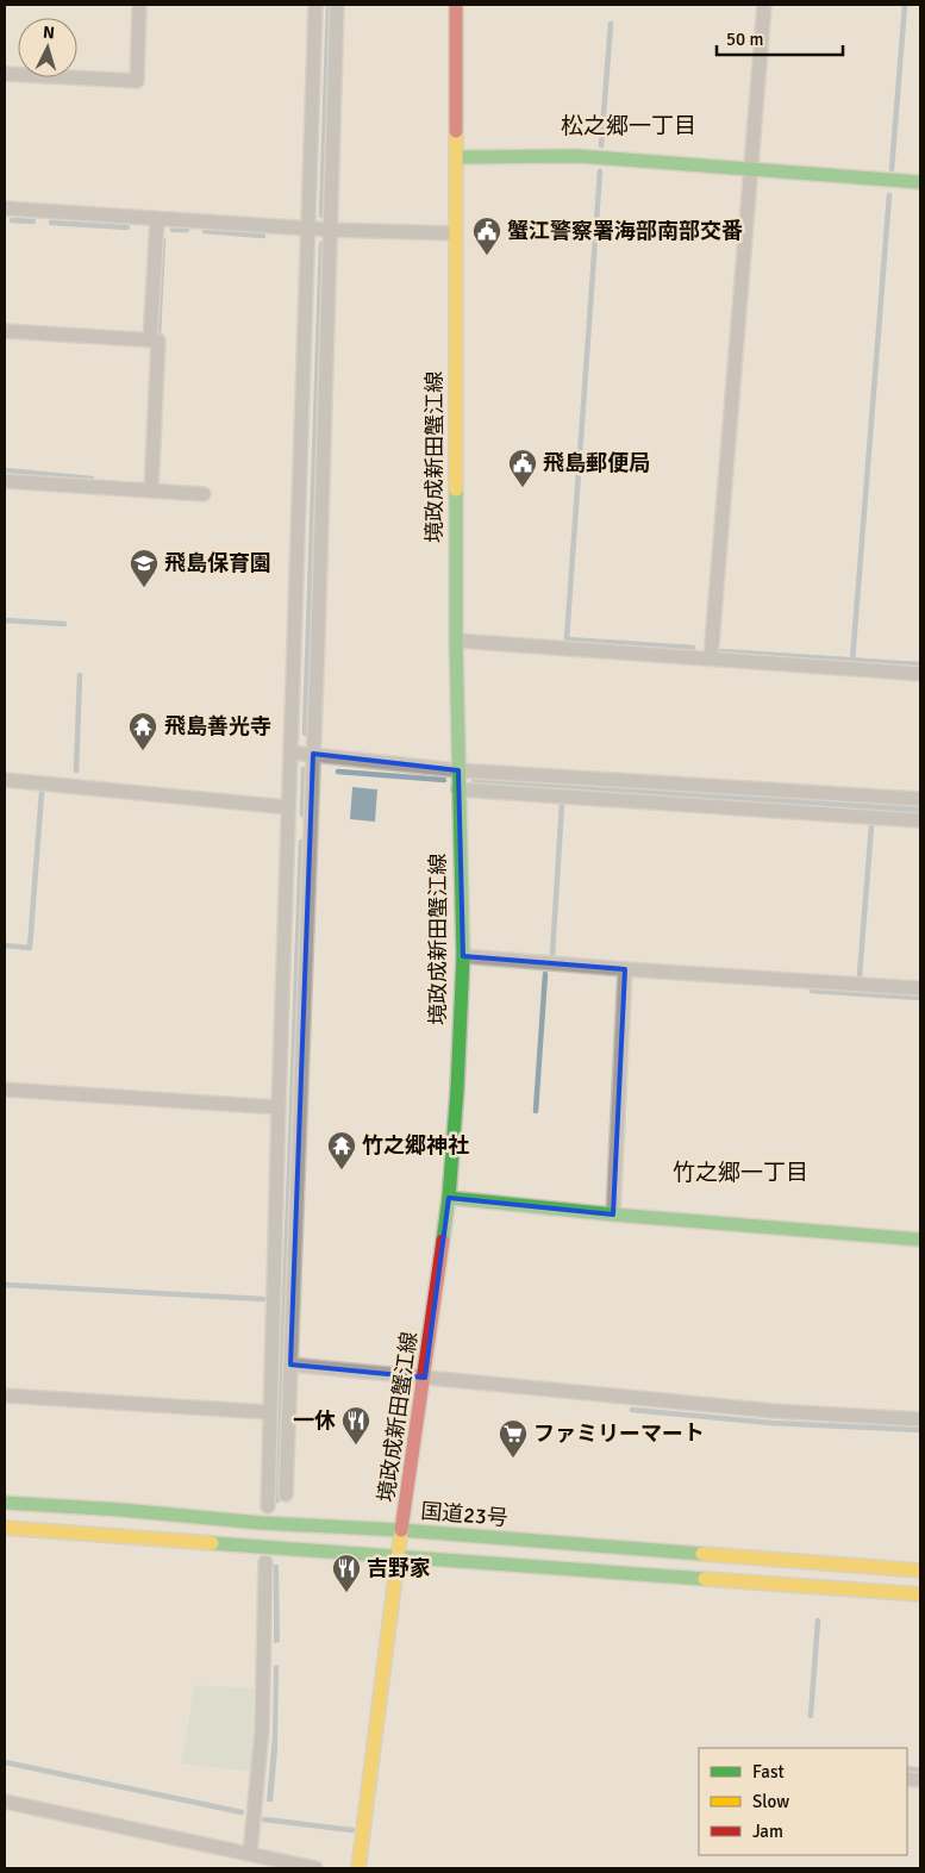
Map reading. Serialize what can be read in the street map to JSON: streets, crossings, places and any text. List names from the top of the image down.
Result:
{
  "streets": {
    "main road": ["境政成新田蟹江線", "国道23号"]
  },
  "crossings": [
    ["境政成新田蟹江線", "国道23号"]
  ],
  "districts": ["松之郷一丁目", "竹之郷一丁目"],
  "places": {
    "public building": ["蟹江警察署海部南部交番", "飛島郵便局"],
    "school or university": ["飛島保育園"],
    "temple": ["飛島善光寺", "竹之郷神社"],
    "restaurant": ["一休", "吉野家"],
    "supermarket": ["ファミリーマート"]
  },
  "legend": ["Fast", "Slow", "Jam"],
  "scale_bar": "50 m",
  "north": "top"
}
